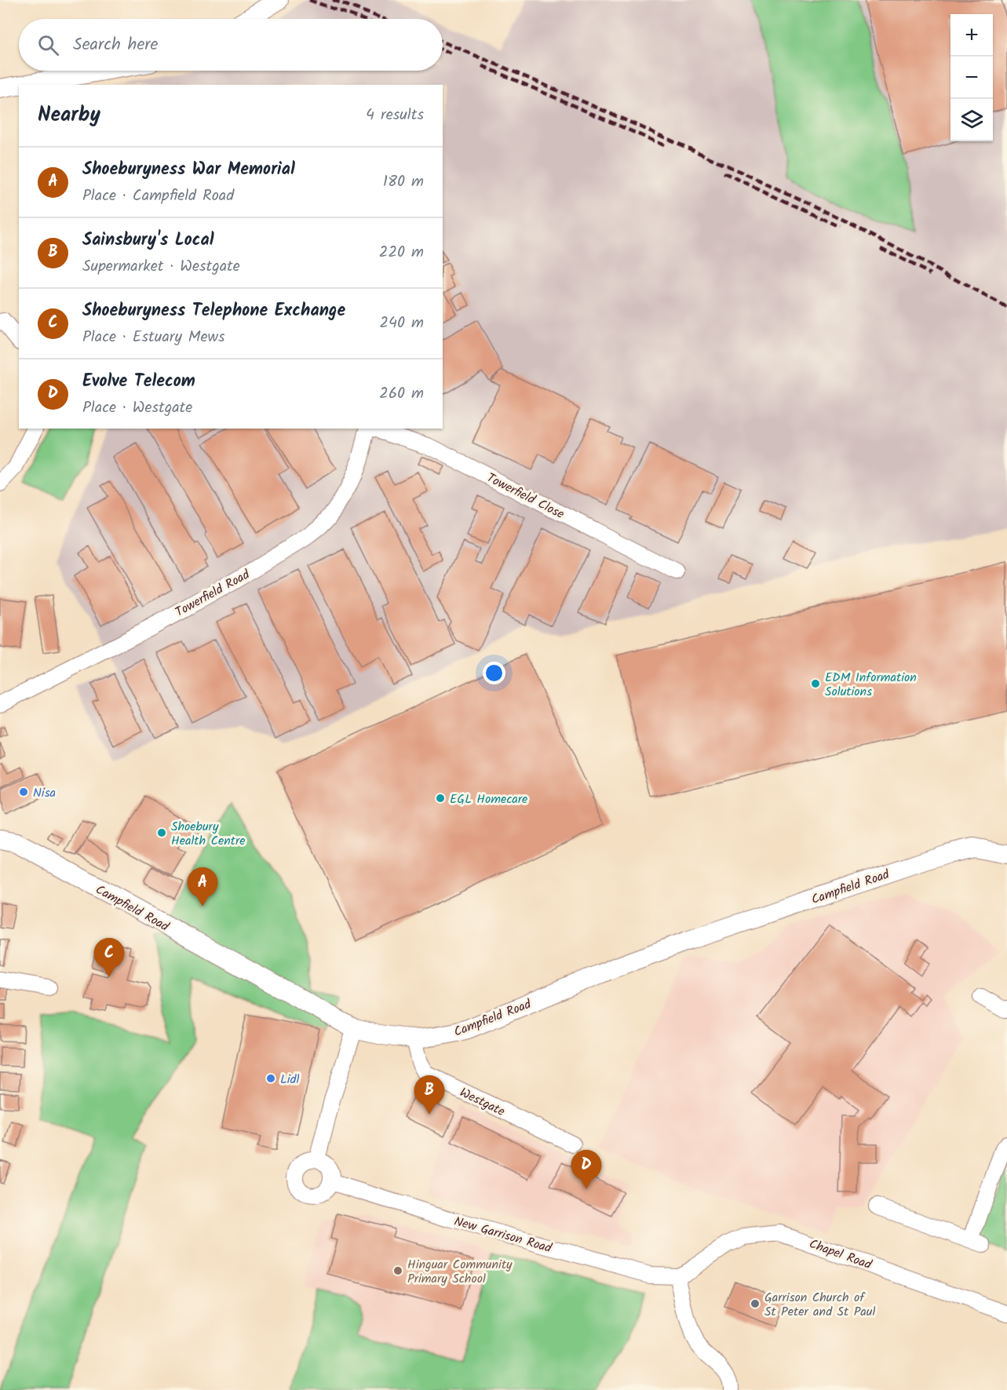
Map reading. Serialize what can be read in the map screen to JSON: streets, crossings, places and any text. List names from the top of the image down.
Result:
{
  "streets": {
    "street": [
      "Towerfield Close",
      "Towerfield Road",
      "Campfield Road",
      "Westgate",
      "New Garrison Road",
      "Chapel Road"
    ]
  },
  "crossings": [
    ["Campfield Road", "Westgate"],
    ["New Garrison Road", "Chapel Road"]
  ],
  "places": [
    "EDM Information Solutions",
    "Nisa",
    "EGL Homecare",
    "Shoebury Health Centre",
    "Lidl",
    "Hinguar Community Primary School",
    "Garrison Church of St Peter and St Paul"
  ],
  "page": {
    "map_buttons": ["+", "−"],
    "search": "Search here",
    "heading": ["Nearby", "4 results"],
    "list": [
      {
        "mark": "A",
        "name": "Shoeburyness War Memorial",
        "note": "Place · Campfield Road",
        "value": "180 m"
      },
      {
        "mark": "B",
        "name": "Sainsbury's Local",
        "note": "Supermarket · Westgate",
        "value": "220 m"
      },
      {
        "mark": "C",
        "name": "Shoeburyness Telephone Exchange",
        "note": "Place · Estuary Mews",
        "value": "240 m"
      },
      {
        "mark": "D",
        "name": "Evolve Telecom",
        "note": "Place · Westgate",
        "value": "260 m"
      }
    ],
    "pins": [
      "A",
      "C",
      "B",
      "D"
    ]
  }
}
